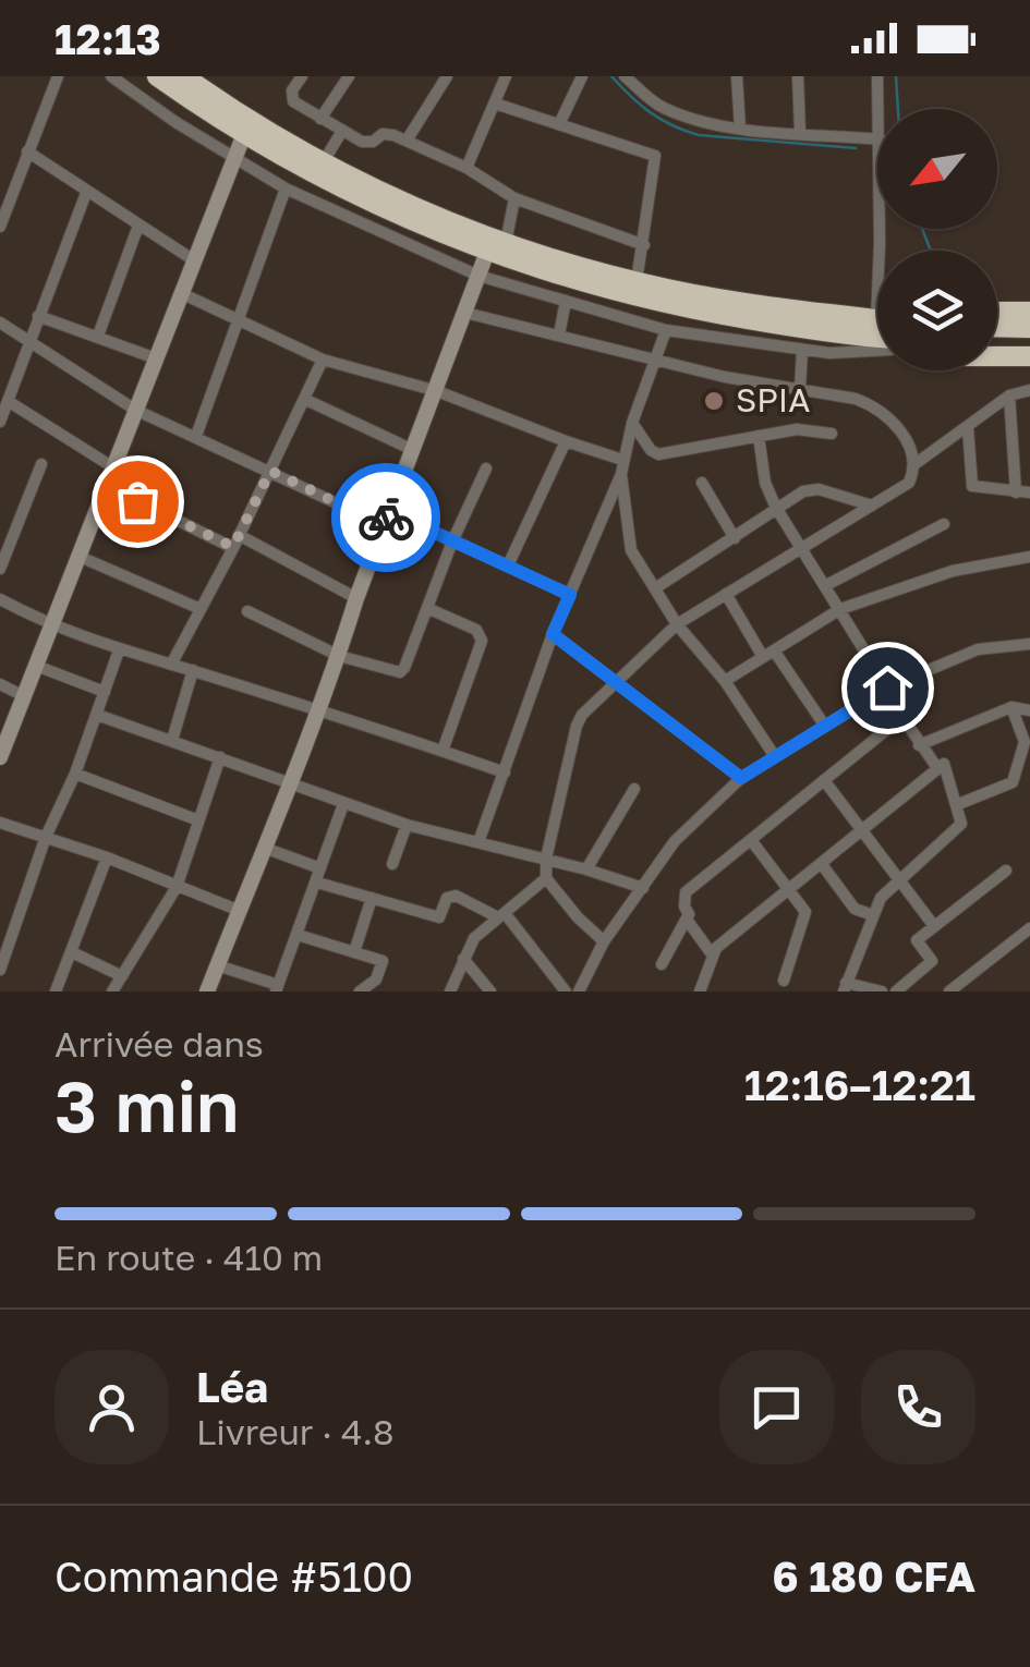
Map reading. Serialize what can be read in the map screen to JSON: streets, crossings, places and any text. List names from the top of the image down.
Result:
{
  "places": ["SPIA"],
  "north": "bottom left",
  "page": {
    "status": "12:13",
    "heading": ["3 min", "Arrivée dans", "12:16–12:21"],
    "panel": [
      "Léa",
      "Livreur · 4.8",
      "Commande #5100",
      "6 180 CFA"
    ],
    "bar": "En route · 410 m"
  }
}
